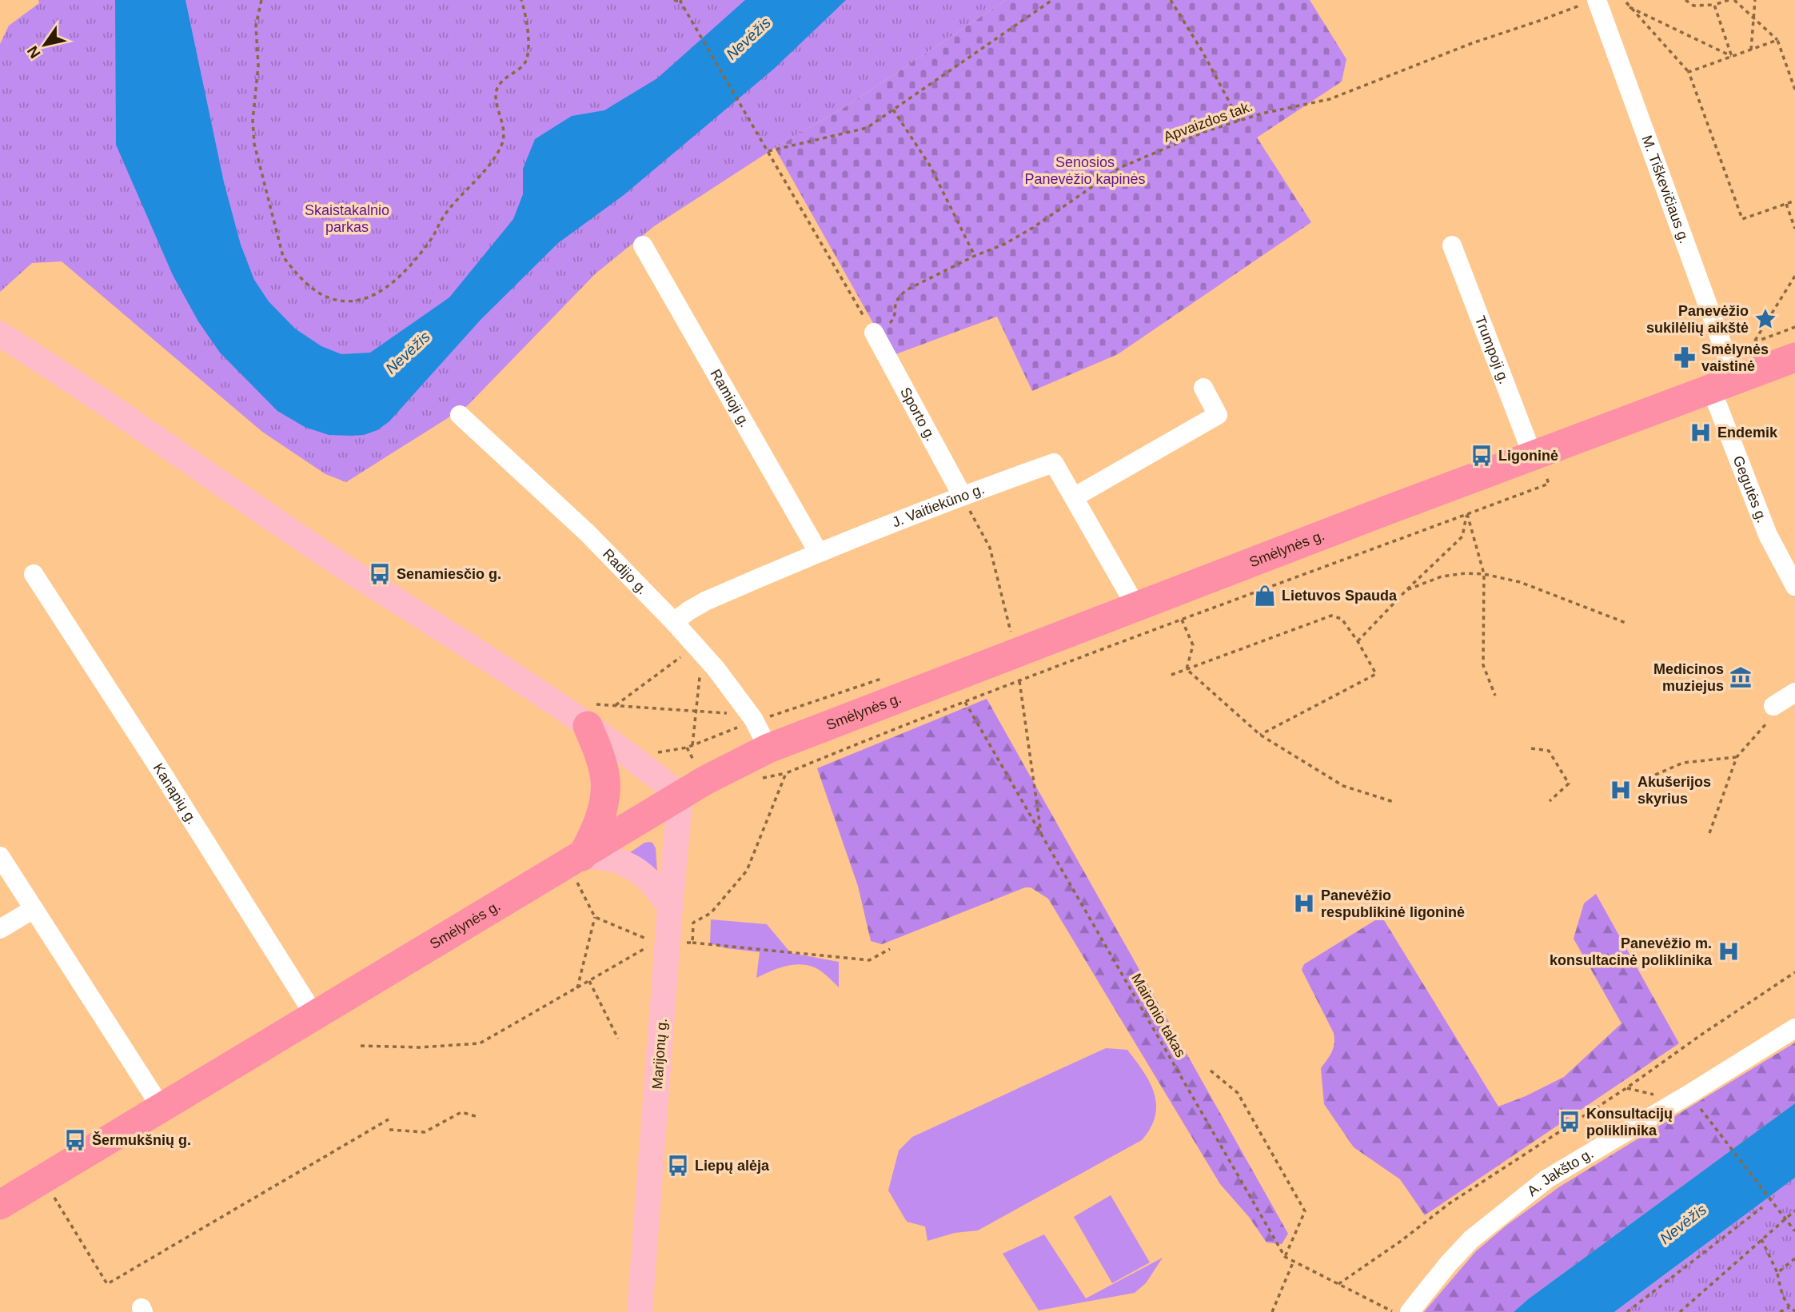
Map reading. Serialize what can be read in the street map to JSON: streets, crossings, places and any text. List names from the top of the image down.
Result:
{
  "streets": {
    "highway": ["Smėlynės g."],
    "main road": ["Marijonų g."],
    "street": [
      "M. Tiškevičiaus g.",
      "Trumpoji g.",
      "Ramioji g.",
      "Sporto g.",
      "Gegutės g.",
      "J. Vaitiekūno g.",
      "Radijo g.",
      "Kanapių g.",
      "A. Jakšto g."
    ],
    "path": ["Apvaizdos tak.", "Maironio takas"]
  },
  "crossings": [
    ["Apvaizdos tak.", "M. Tiškevičiaus g."],
    ["Apvaizdos tak.", "Sporto g."],
    ["M. Tiškevičiaus g.", "Gegutės g."],
    ["M. Tiškevičiaus g.", "Smėlynės g."],
    ["Trumpoji g.", "Smėlynės g."],
    ["Ramioji g.", "J. Vaitiekūno g."],
    ["Sporto g.", "J. Vaitiekūno g."],
    ["Gegutės g.", "Smėlynės g."],
    ["J. Vaitiekūno g.", "Smėlynės g."],
    ["J. Vaitiekūno g.", "Radijo g."],
    ["Smėlynės g.", "Radijo g."],
    ["Smėlynės g.", "Kanapių g."],
    ["Smėlynės g.", "Maironio takas"],
    ["Smėlynės g.", "Marijonų g."]
  ],
  "water": ["Nevėžis"],
  "parks": ["Senosios Panevėžio kapinės", "Skaistakalnio parkas"],
  "places": {
    "place": ["Panevėžio sukilėlių aikštė"],
    "pharmacy": ["Smėlynės vaistinė"],
    "hospital": [
      "Endemik",
      "Akušerijos skyrius",
      "Panevėžio respublikinė ligoninė",
      "Panevėžio m. konsultacinė poliklinika"
    ],
    "bus stop": [
      "Ligoninė",
      "Senamiesčio g.",
      "Konsultacijų poliklinika",
      "Šermukšnių g.",
      "Liepų alėja"
    ],
    "shop": ["Lietuvos Spauda"],
    "museum": ["Medicinos muziejus"]
  },
  "north": "bottom left"
}
